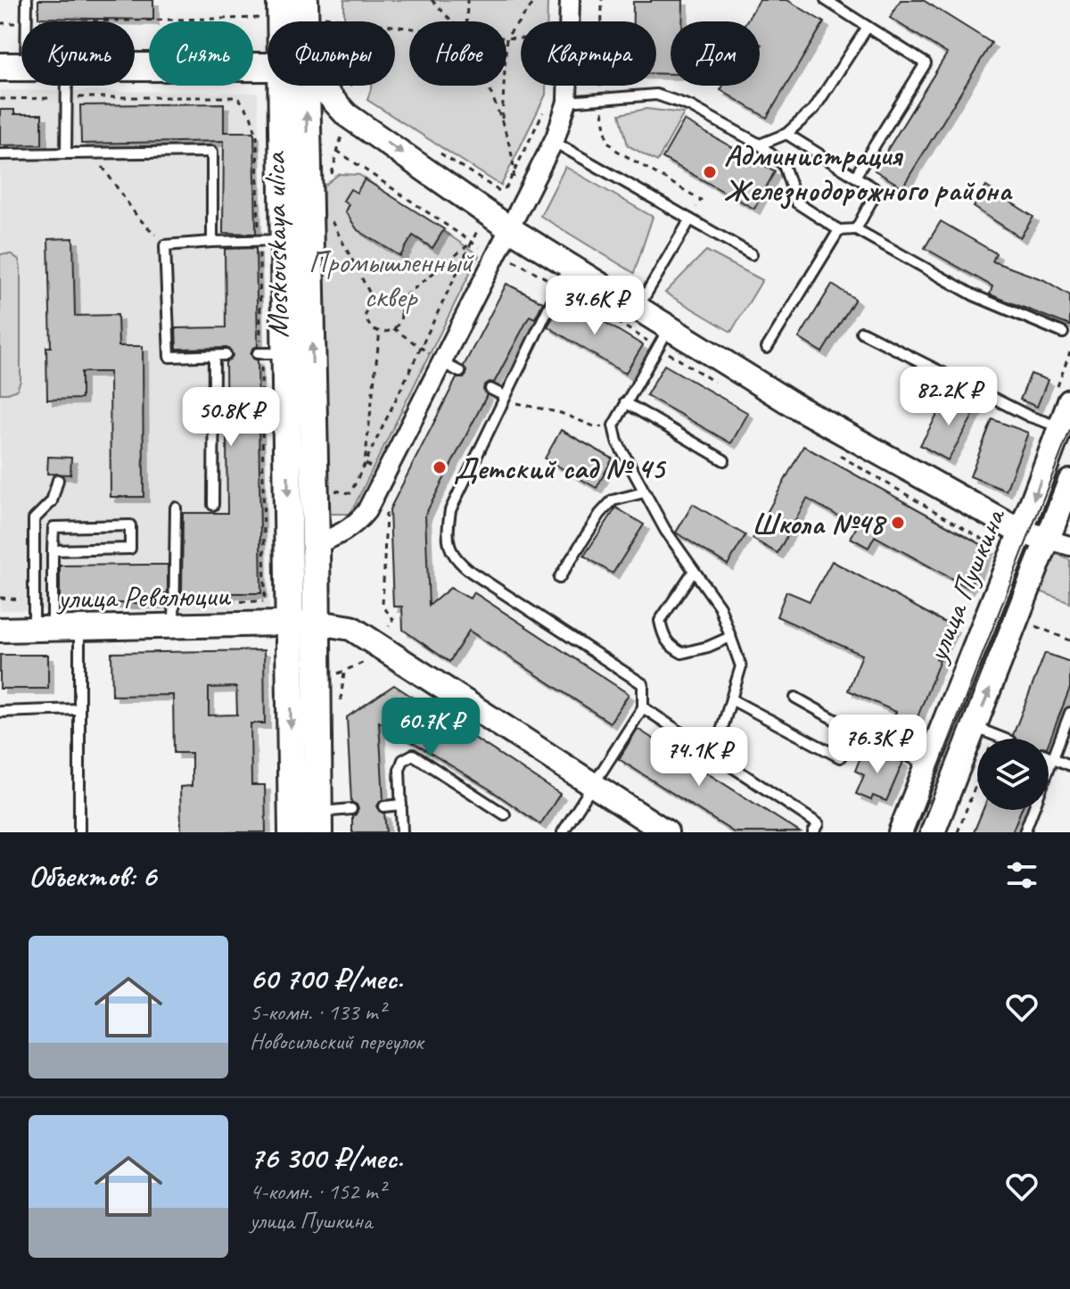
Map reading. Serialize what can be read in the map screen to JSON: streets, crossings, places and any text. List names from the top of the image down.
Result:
{
  "streets": {
    "main road": ["Moskovskaya ulica", "улица Пушкина", "улица Революции"]
  },
  "crossings": [
    ["Moskovskaya ulica", "улица Революции"]
  ],
  "parks": ["Промышленный сквер"],
  "places": ["Администрация Железнодорожного района", "Детский сад № 45", "Школа №48"],
  "page": {
    "chip": [
      "Купить",
      "Снять",
      "Фильтры",
      "Новое",
      "Квартира",
      "Дом"
    ],
    "price": [
      "34.6K ₽",
      "82.2K ₽",
      "50.8K ₽",
      "60.7K ₽",
      "76.3K ₽",
      "74.1K ₽"
    ],
    "heading": "Объектов: 6",
    "list": [
      {
        "name": "60 700 ₽/мес.",
        "note": "5-комн. · 133 m² · Новосильский переулок"
      },
      {
        "name": "76 300 ₽/мес.",
        "note": "4-комн. · 152 m² · улица Пушкина"
      }
    ]
  }
}
